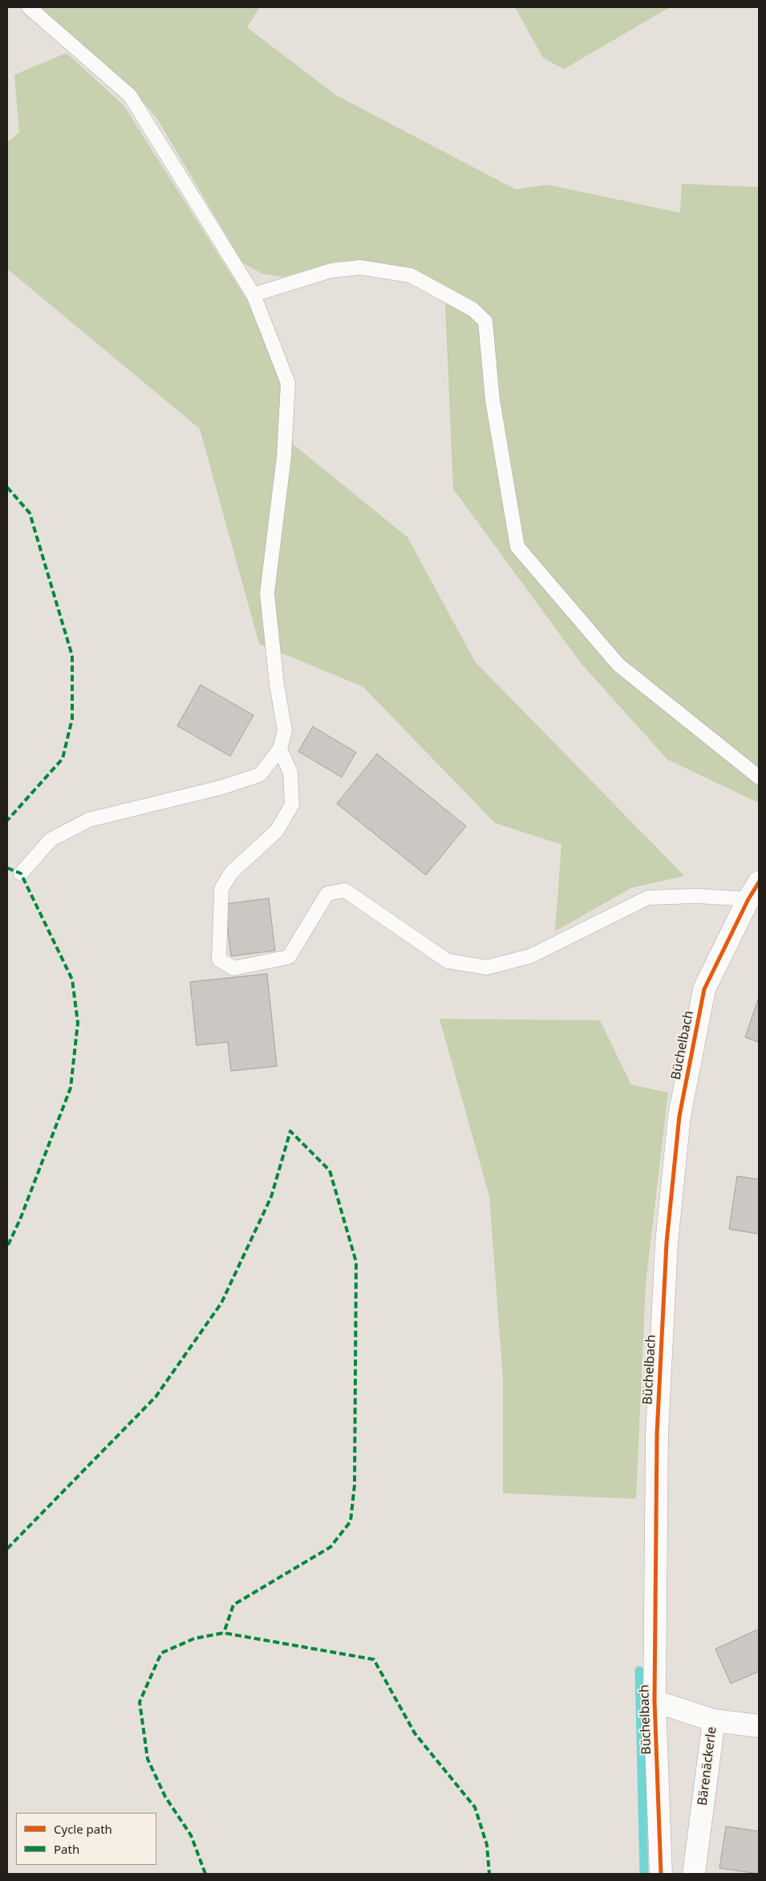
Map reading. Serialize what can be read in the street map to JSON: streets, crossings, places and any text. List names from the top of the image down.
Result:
{
  "streets": {
    "street": ["Büchelbach", "Bärenäckerle"]
  },
  "crossings": [
    ["Büchelbach", "Bärenäckerle"]
  ],
  "legend": ["Cycle path", "Path"]
}
